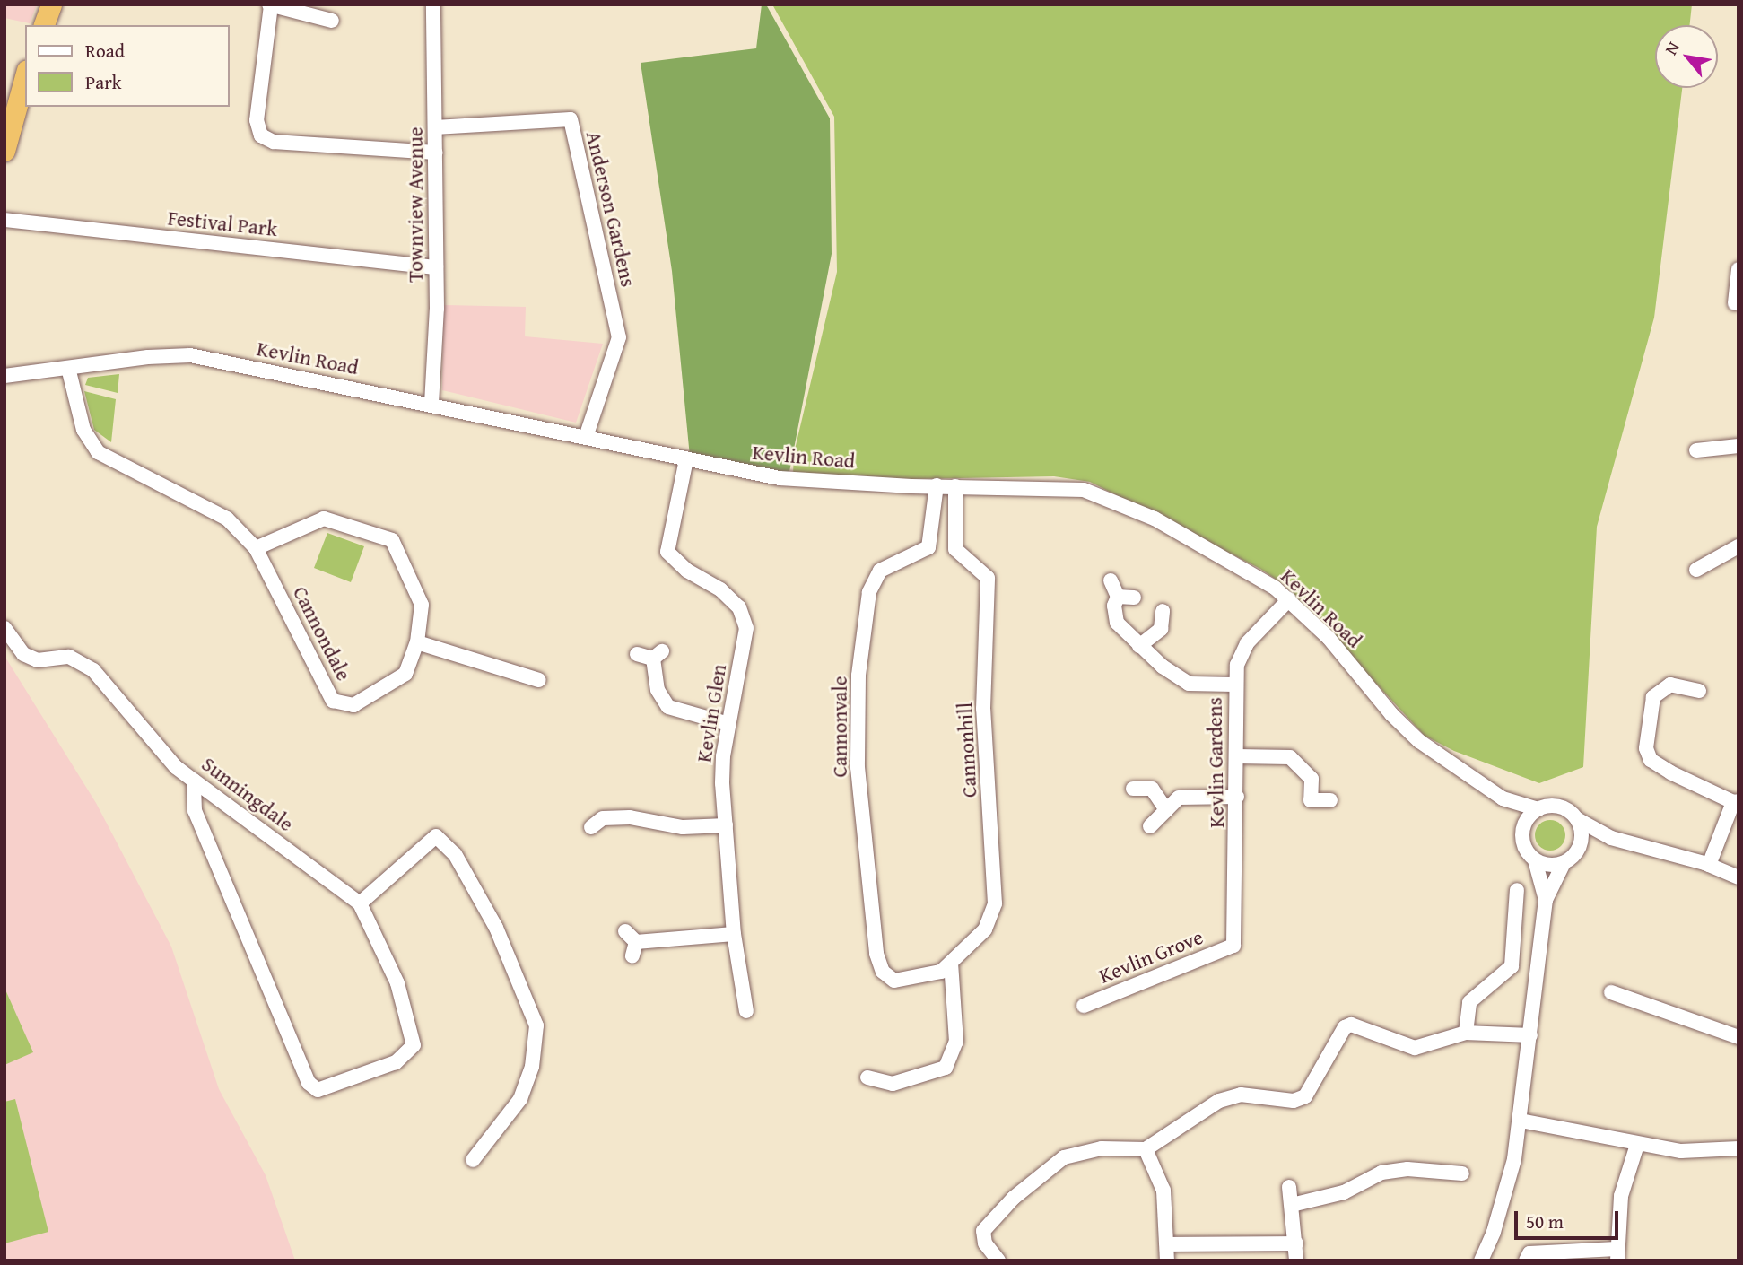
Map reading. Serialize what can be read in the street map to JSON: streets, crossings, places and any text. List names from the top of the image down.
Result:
{
  "streets": {
    "street": [
      "Townview Avenue",
      "Anderson Gardens",
      "Festival Park",
      "Kevlin Road",
      "Cannondale",
      "Kevlin Glen",
      "Cannonvale",
      "Cannonhill",
      "Kevlin Gardens",
      "Sunningdale",
      "Kevlin Grove"
    ]
  },
  "crossings": [
    ["Townview Avenue", "Anderson Gardens"],
    ["Townview Avenue", "Festival Park"],
    ["Townview Avenue", "Kevlin Road"],
    ["Anderson Gardens", "Kevlin Road"],
    ["Kevlin Road", "Cannondale"],
    ["Kevlin Road", "Kevlin Glen"],
    ["Kevlin Road", "Cannonvale"],
    ["Kevlin Road", "Cannonhill"],
    ["Kevlin Road", "Kevlin Gardens"],
    ["Cannonvale", "Cannonhill"],
    ["Kevlin Gardens", "Kevlin Grove"]
  ],
  "legend": ["Road", "Park"],
  "scale_bar": "50 m",
  "north": "top left"
}
